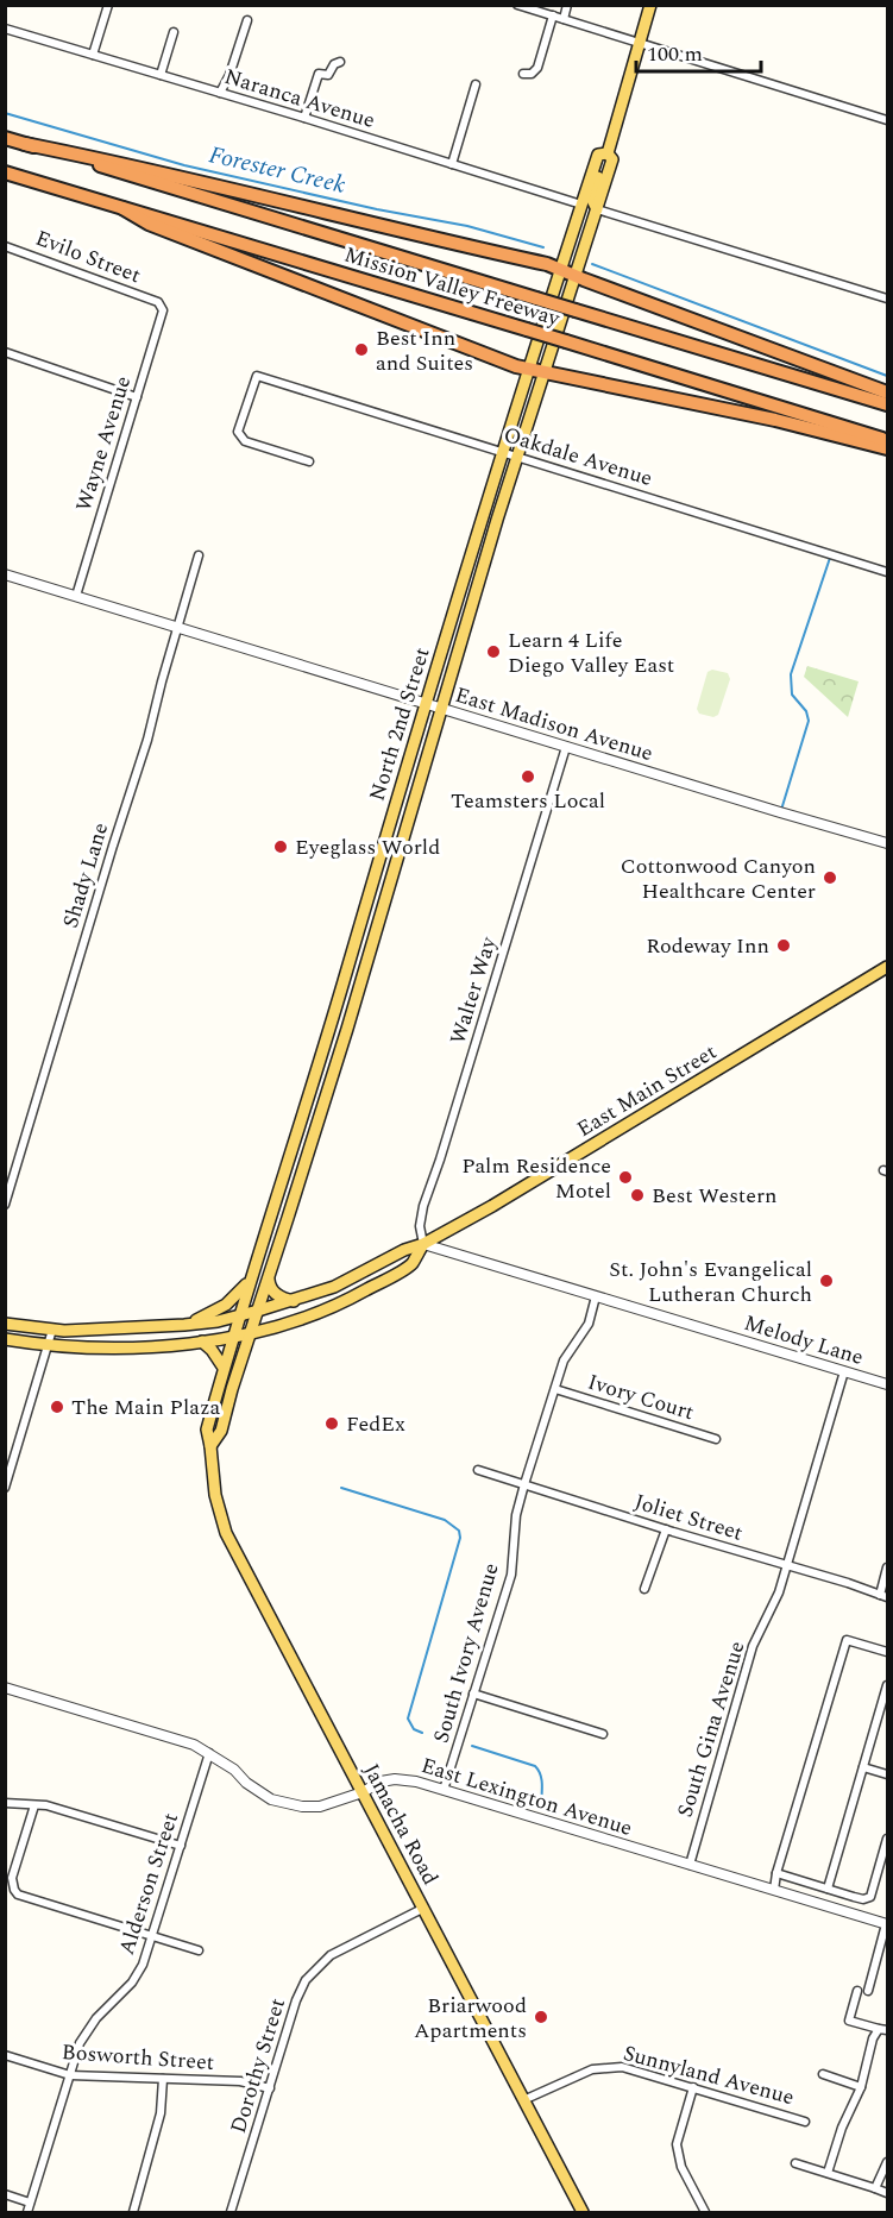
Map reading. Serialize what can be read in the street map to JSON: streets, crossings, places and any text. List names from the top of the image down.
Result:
{
  "streets": {
    "highway": ["Mission Valley Freeway"],
    "main road": ["North 2nd Street", "East Main Street", "Jamacha Road"],
    "street": [
      "Naranca Avenue",
      "Evilo Street",
      "Wayne Avenue",
      "Oakdale Avenue",
      "East Madison Avenue",
      "Shady Lane",
      "Walter Way",
      "Melody Lane",
      "Ivory Court",
      "Joliet Street",
      "South Ivory Avenue",
      "South Gina Avenue",
      "East Lexington Avenue",
      "Alderson Street",
      "Bosworth Street",
      "Dorothy Street",
      "Sunnyland Avenue"
    ]
  },
  "crossings": [
    ["Naranca Avenue", "North 2nd Street"],
    ["Evilo Street", "Wayne Avenue"],
    ["Wayne Avenue", "East Madison Avenue"],
    ["Oakdale Avenue", "North 2nd Street"],
    ["North 2nd Street", "East Madison Avenue"],
    ["North 2nd Street", "East Main Street"],
    ["North 2nd Street", "Jamacha Road"],
    ["East Madison Avenue", "Shady Lane"],
    ["East Madison Avenue", "Walter Way"],
    ["Walter Way", "East Main Street"],
    ["Walter Way", "Melody Lane"],
    ["East Main Street", "Melody Lane"],
    ["East Main Street", "Jamacha Road"],
    ["Melody Lane", "South Ivory Avenue"],
    ["Melody Lane", "South Gina Avenue"],
    ["Ivory Court", "South Ivory Avenue"],
    ["Joliet Street", "South Ivory Avenue"],
    ["Joliet Street", "South Gina Avenue"],
    ["South Ivory Avenue", "East Lexington Avenue"],
    ["South Gina Avenue", "East Lexington Avenue"],
    ["East Lexington Avenue", "Jamacha Road"],
    ["East Lexington Avenue", "Alderson Street"],
    ["Jamacha Road", "Dorothy Street"],
    ["Jamacha Road", "Sunnyland Avenue"],
    ["Alderson Street", "Bosworth Street"],
    ["Bosworth Street", "Dorothy Street"]
  ],
  "water": ["Forester Creek"],
  "places": [
    "Best Inn and Suites",
    "Learn 4 Life Diego Valley East",
    "Teamsters Local",
    "Eyeglass World",
    "Cottonwood Canyon Healthcare Center",
    "Rodeway Inn",
    "Palm Residence Motel",
    "Best Western",
    "St. John's Evangelical Lutheran Church",
    "The Main Plaza",
    "FedEx",
    "Briarwood Apartments"
  ],
  "scale_bar": "100 m"
}
